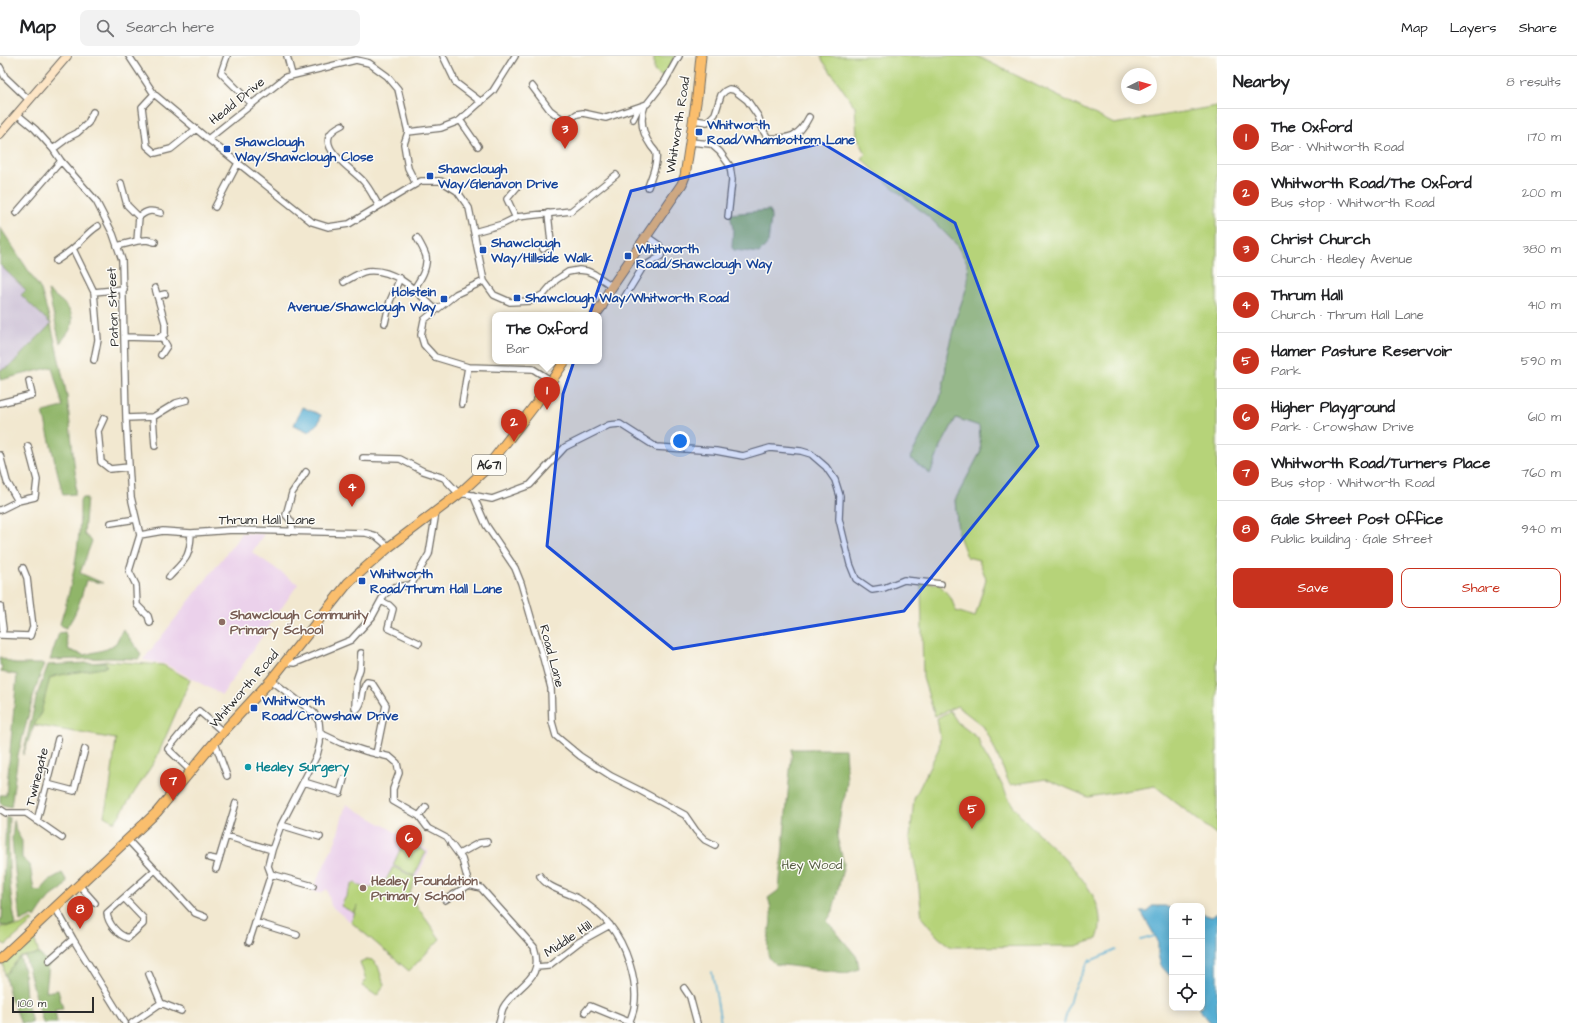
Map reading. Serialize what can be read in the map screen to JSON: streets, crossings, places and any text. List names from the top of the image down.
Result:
{
  "streets": {
    "main road": ["Whitworth Road", "A671"],
    "street": [
      "Heald Drive",
      "Paton Street",
      "Thrum Hall Lane",
      "Road Lane",
      "Twinegate",
      "Middle Hill"
    ]
  },
  "crossings": [
    ["Whitworth Road", "Thrum Hall Lane"],
    ["Paton Street", "Thrum Hall Lane"]
  ],
  "parks": ["Hey Wood"],
  "places": {
    "transit": [
      "Whitworth Road/Whambottom Lane",
      "Shawclough Way/Shawclough Close",
      "Shawclough Way/Glenavon Drive",
      "Shawclough Way/Hillside Walk",
      "Whitworth Road/Shawclough Way",
      "Shawclough Way/Whitworth Road",
      "Holstein Avenue/Shawclough Way",
      "Whitworth Road/Thrum Hall Lane",
      "Whitworth Road/Crowshaw Drive"
    ],
    "other": ["Shawclough Community Primary School", "Healey Surgery", "Healey Foundation Primary School"]
  },
  "scale_bar": "100 m",
  "north": "right",
  "page": {
    "header": "Map",
    "search": "Search here",
    "nav": ["Map", "Layers", "Share"],
    "heading": ["Nearby", "8 results"],
    "list": [
      {
        "mark": "1",
        "name": "The Oxford",
        "note": "Bar · Whitworth Road",
        "value": "170 m"
      },
      {
        "mark": "2",
        "name": "Whitworth Road/The Oxford",
        "note": "Bus stop · Whitworth Road",
        "value": "200 m"
      },
      {
        "mark": "3",
        "name": "Christ Church",
        "note": "Church · Healey Avenue",
        "value": "380 m"
      },
      {
        "mark": "4",
        "name": "Thrum Hall",
        "note": "Church · Thrum Hall Lane",
        "value": "410 m"
      },
      {
        "mark": "5",
        "name": "Hamer Pasture Reservoir",
        "note": "Park",
        "value": "590 m"
      },
      {
        "mark": "6",
        "name": "Higher Playground",
        "note": "Park · Crowshaw Drive",
        "value": "610 m"
      },
      {
        "mark": "7",
        "name": "Whitworth Road/Turners Place",
        "note": "Bus stop · Whitworth Road",
        "value": "760 m"
      },
      {
        "mark": "8",
        "name": "Gale Street Post Office",
        "note": "Public building · Gale Street",
        "value": "940 m"
      }
    ],
    "pins": [
      "3",
      "1",
      "2",
      "4",
      "7",
      "5",
      "6",
      "8"
    ],
    "popup": ["The Oxford", "Bar"],
    "buttons": ["Save", "Share"],
    "map_buttons": ["+", "−"],
    "scale": "100 m"
  }
}
